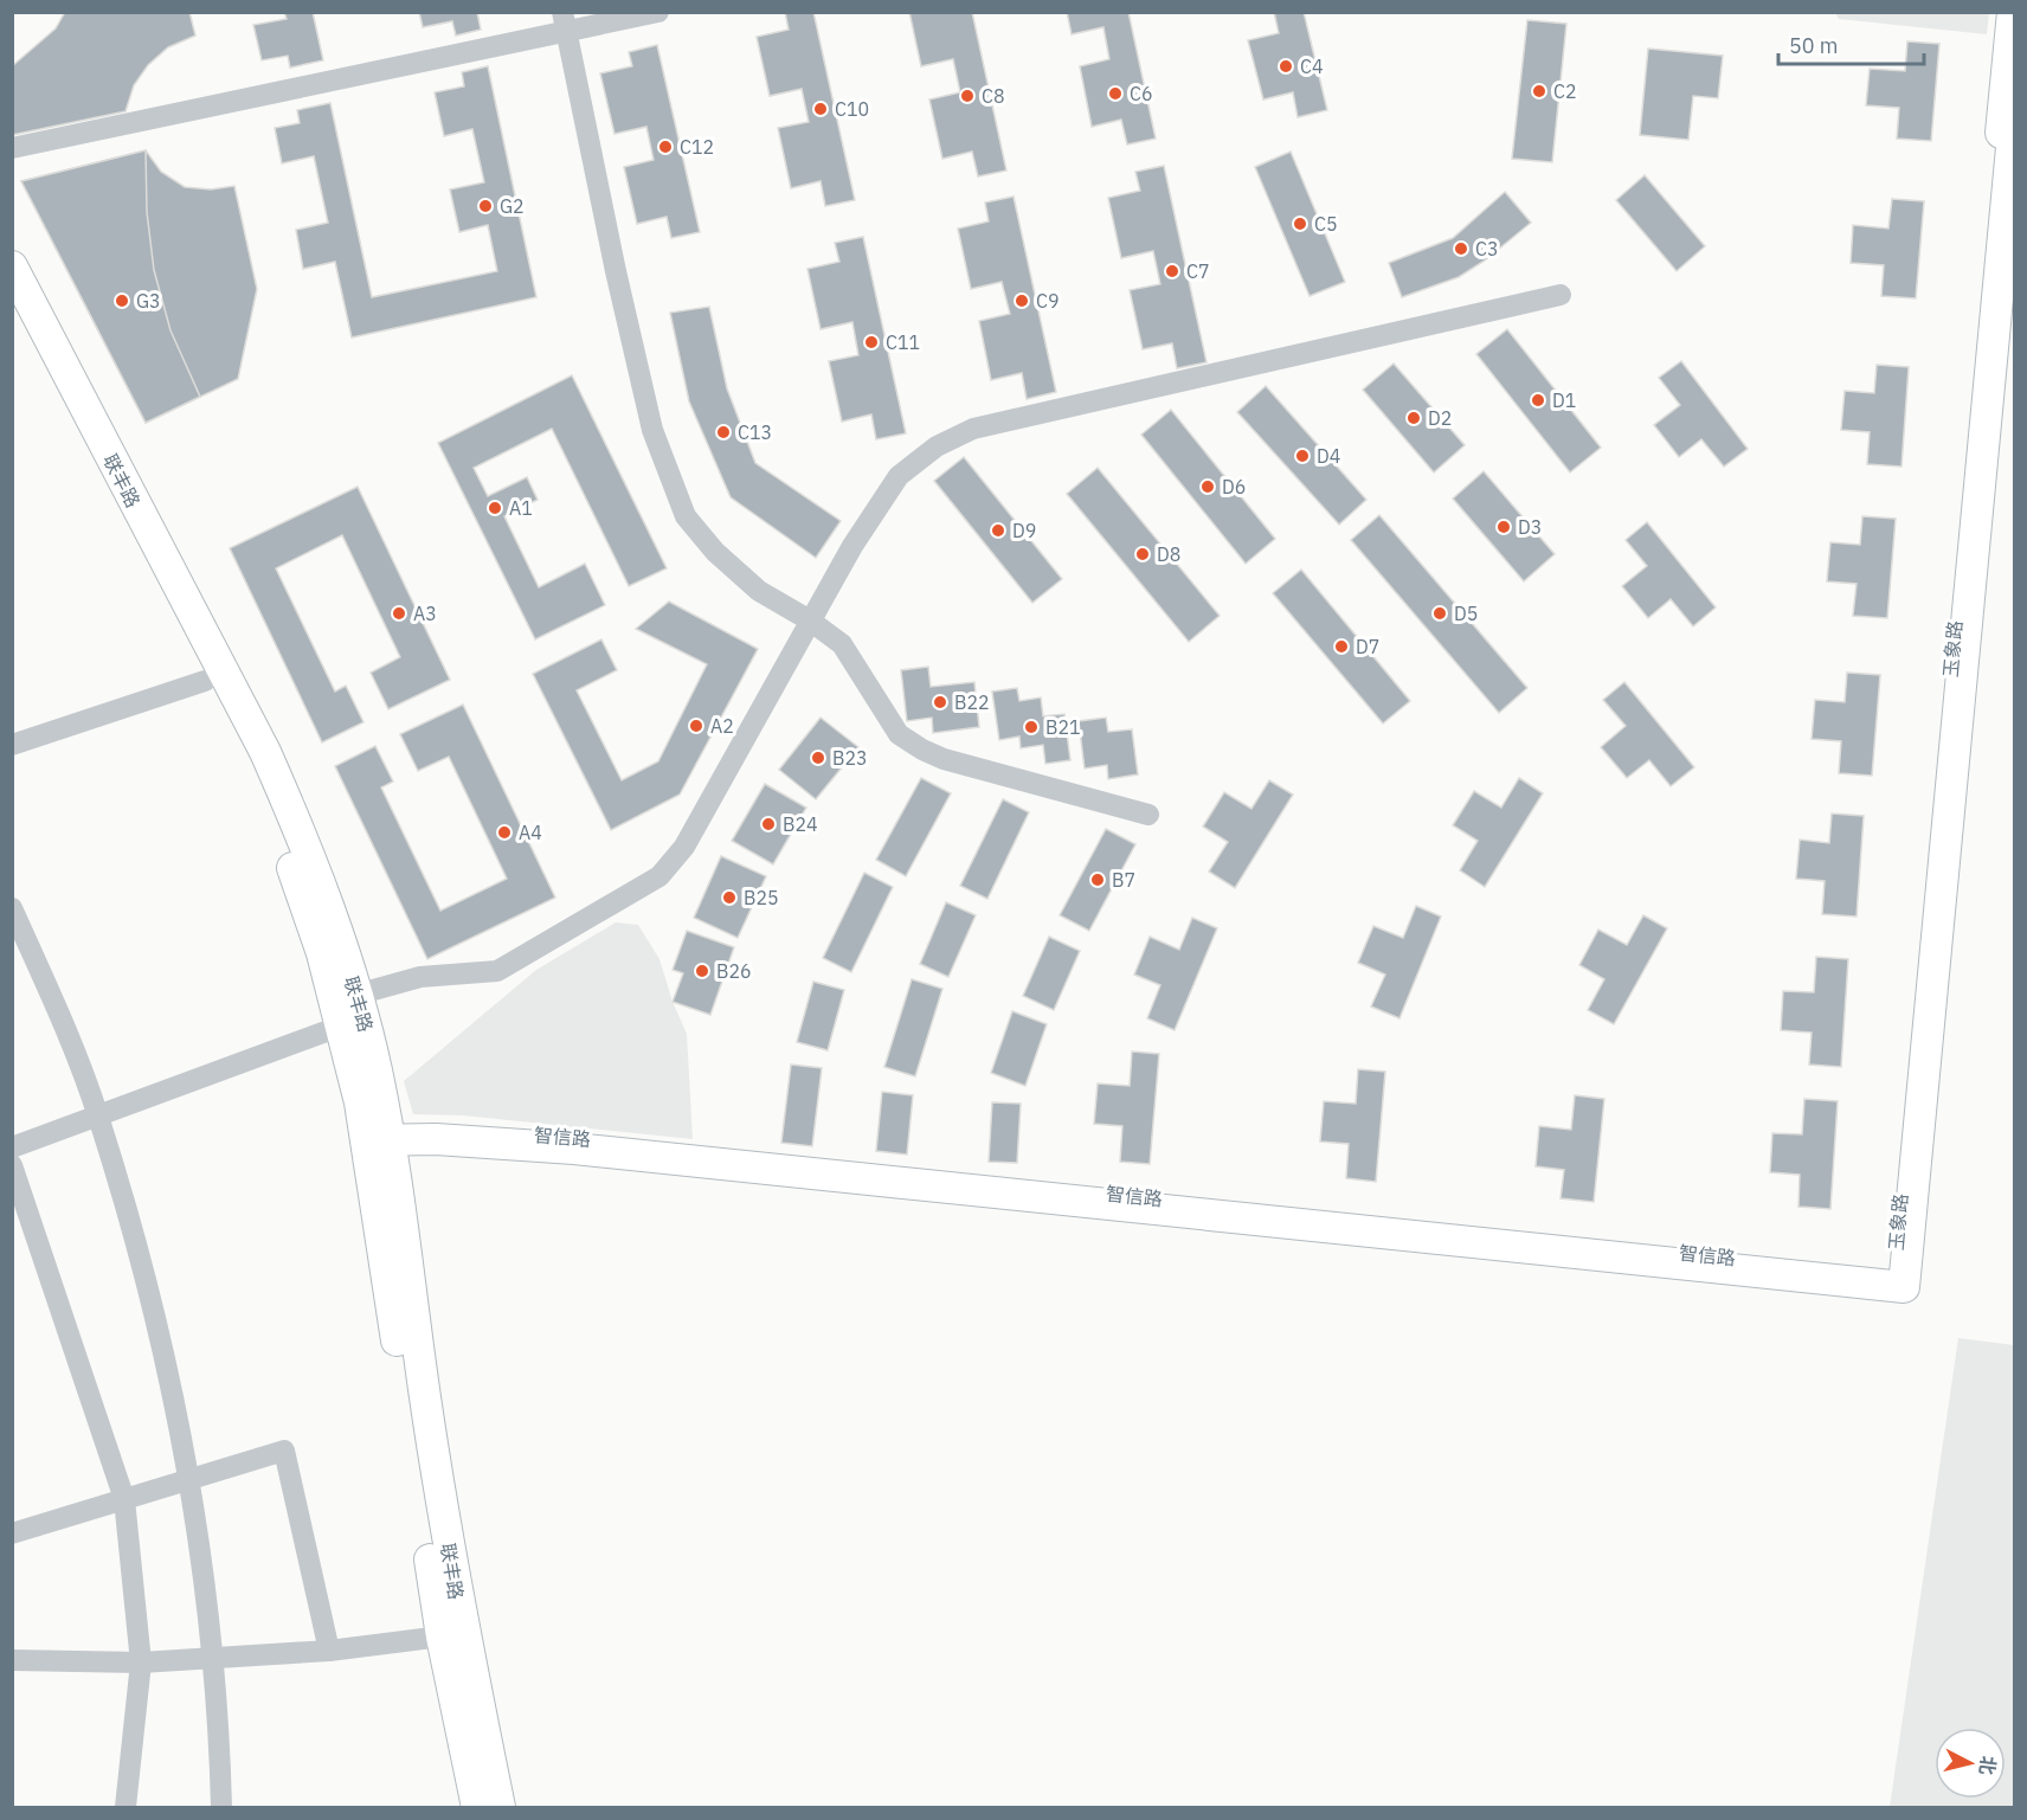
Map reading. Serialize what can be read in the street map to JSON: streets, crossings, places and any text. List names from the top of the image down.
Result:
{
  "streets": {
    "street": ["联丰路", "玉象路", "智信路"]
  },
  "crossings": [
    ["联丰路", "智信路"],
    ["玉象路", "智信路"]
  ],
  "places": [
    "C4",
    "C2",
    "C6",
    "C8",
    "C10",
    "C12",
    "G2",
    "C5",
    "C3",
    "C7",
    "G3",
    "C9",
    "C11",
    "D1",
    "D2",
    "C13",
    "D4",
    "D6",
    "A1",
    "D3",
    "D9",
    "D8",
    "A3",
    "D5",
    "D7",
    "B22",
    "A2",
    "B21",
    "B23",
    "B24",
    "A4",
    "B7",
    "B25",
    "B26"
  ],
  "scale_bar": "50 m",
  "north": "right"
}
